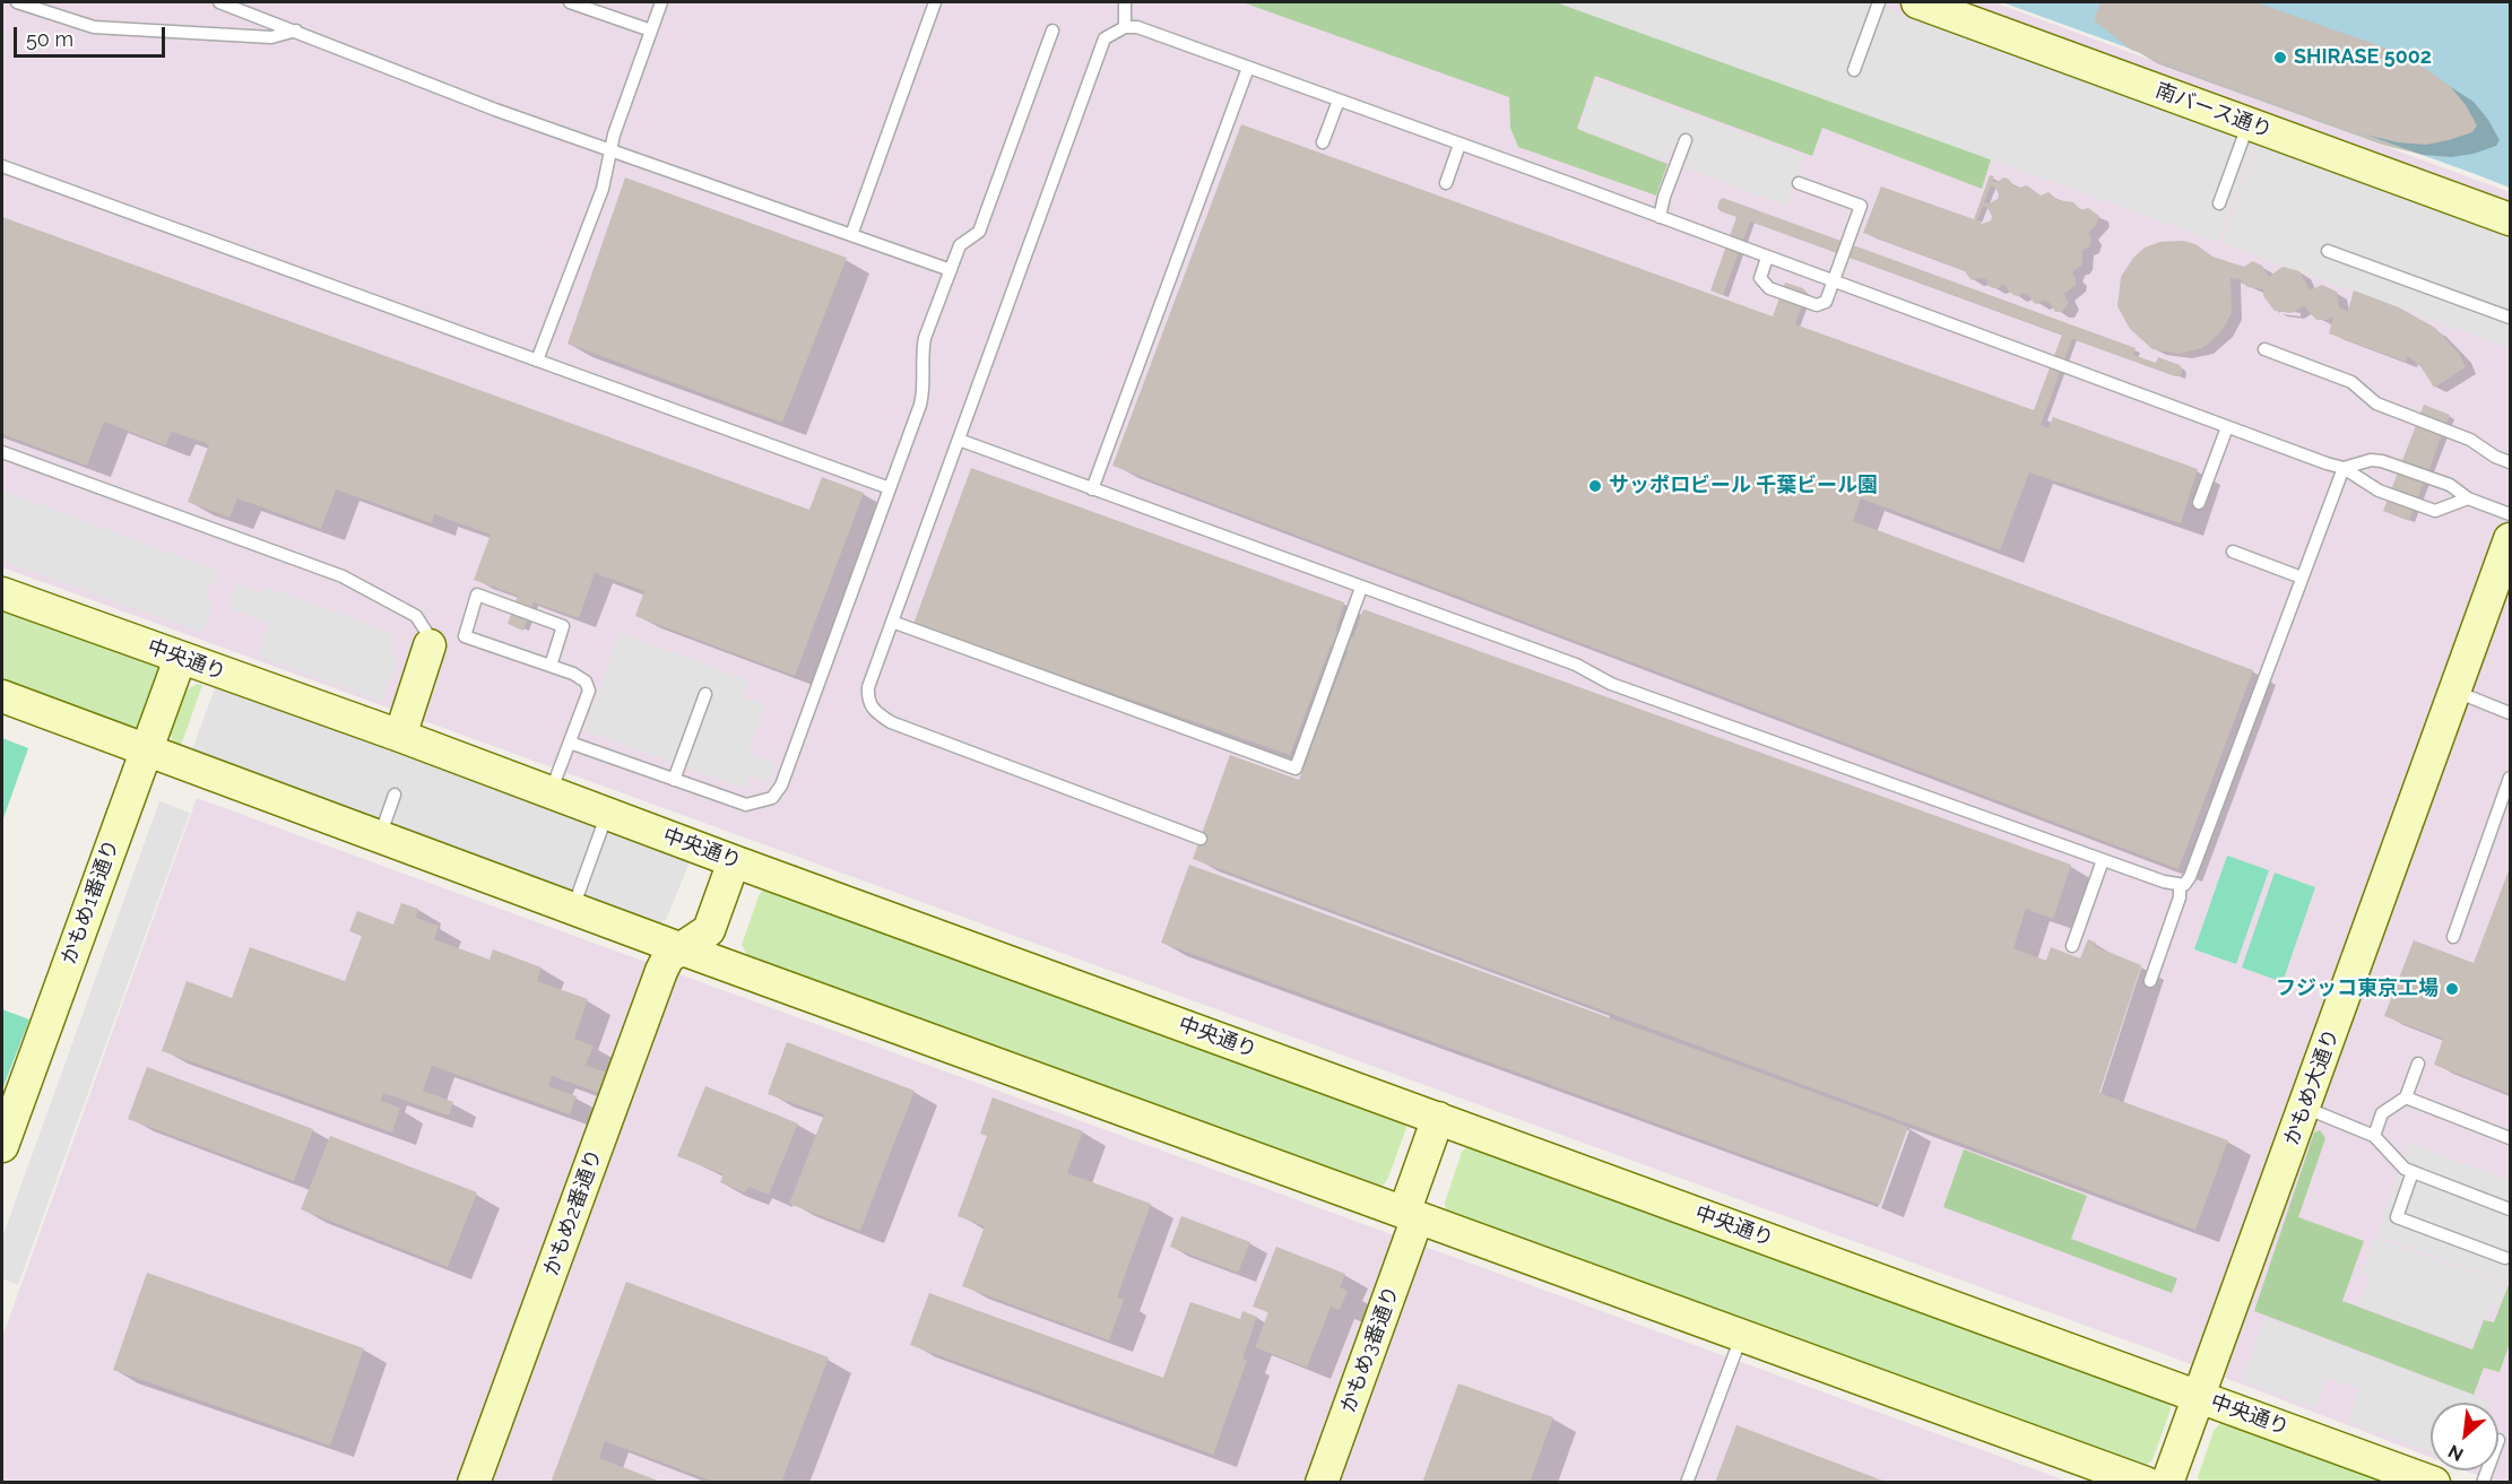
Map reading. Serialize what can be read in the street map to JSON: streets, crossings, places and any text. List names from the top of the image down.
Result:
{
  "streets": {
    "street": [
      "南バース通り",
      "中央通り",
      "かもめ1番通り",
      "かもめ大通り",
      "かもめ2番通り",
      "かもめ3番通り"
    ]
  },
  "crossings": [
    ["中央通り", "かもめ1番通り"],
    ["中央通り", "かもめ大通り"],
    ["中央通り", "かもめ3番通り"]
  ],
  "places": ["SHIRASE 5002", "サッポロビール 千葉ビール園", "フジッコ東京工場"],
  "scale_bar": "50 m",
  "north": "bottom left"
}
